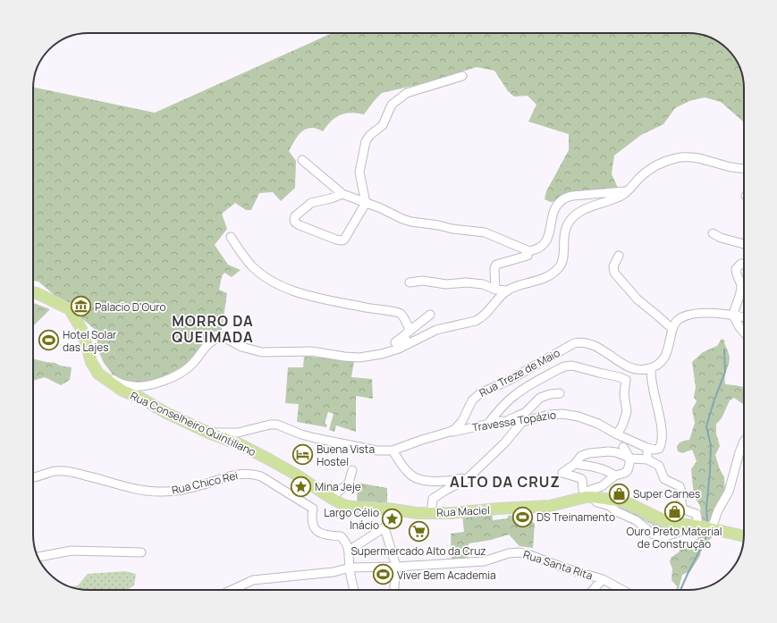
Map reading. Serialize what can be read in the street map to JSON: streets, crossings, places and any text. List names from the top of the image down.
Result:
{
  "streets": {
    "main road": ["Rua Conselheiro Quintiliano", "Rua Maciel"],
    "street": [
      "Rua Treze de Maio",
      "Travessa Topázio",
      "Rua Chico Rei",
      "Rua Santa Rita"
    ]
  },
  "crossings": [
    ["Rua Treze de Maio", "Travessa Topázio"],
    ["Rua Treze de Maio", "Rua Conselheiro Quintiliano"],
    ["Rua Conselheiro Quintiliano", "Rua Maciel"]
  ],
  "districts": ["MORRO DA QUEIMADA", "ALTO DA CRUZ"],
  "places": {
    "museum": ["Palacio D'Ouro"],
    "sports": ["Hotel Solar das Lajes", "DS Treinamento", "Viver Bem Academia"],
    "hotel": ["Buena Vista Hostel"],
    "place": ["Mina Jeje", "Largo Célio Inácio"],
    "shop": ["Super Carnes", "Ouro Preto Material de Construção"],
    "supermarket": ["Supermercado Alto da Cruz"]
  }
}
